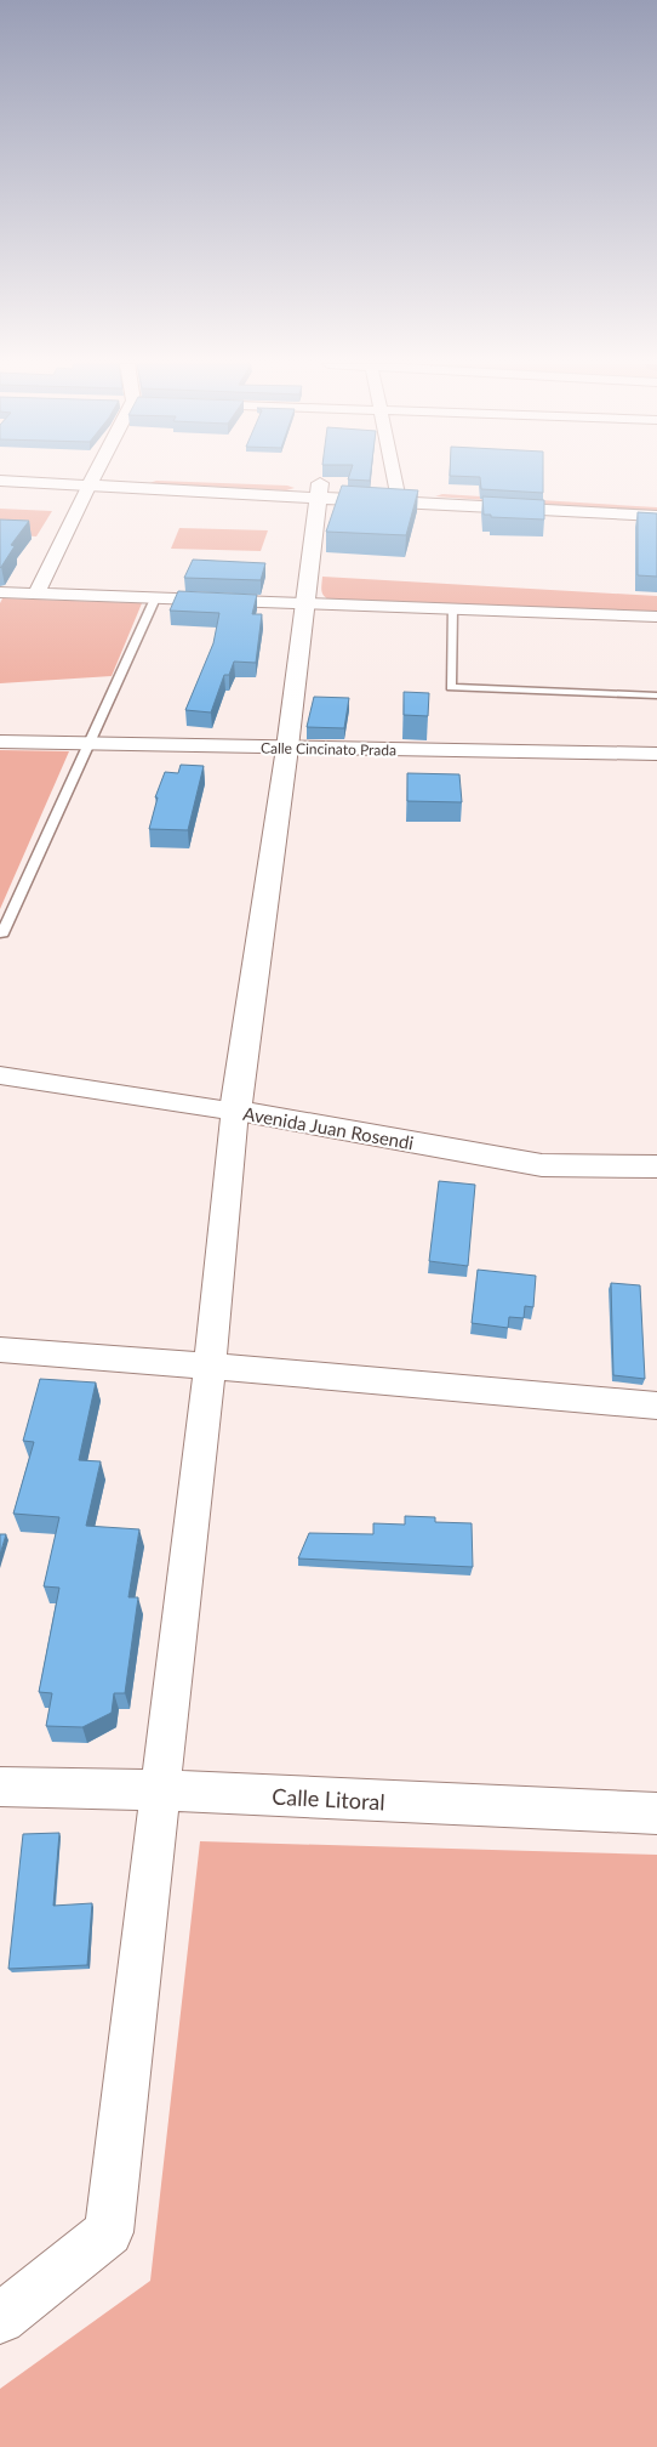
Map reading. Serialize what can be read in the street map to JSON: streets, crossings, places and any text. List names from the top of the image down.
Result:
{
  "streets": {
    "main road": ["Avenida Juan Rosendi"],
    "street": ["Calle Cincinato Prada", "Calle Litoral"]
  }
}
